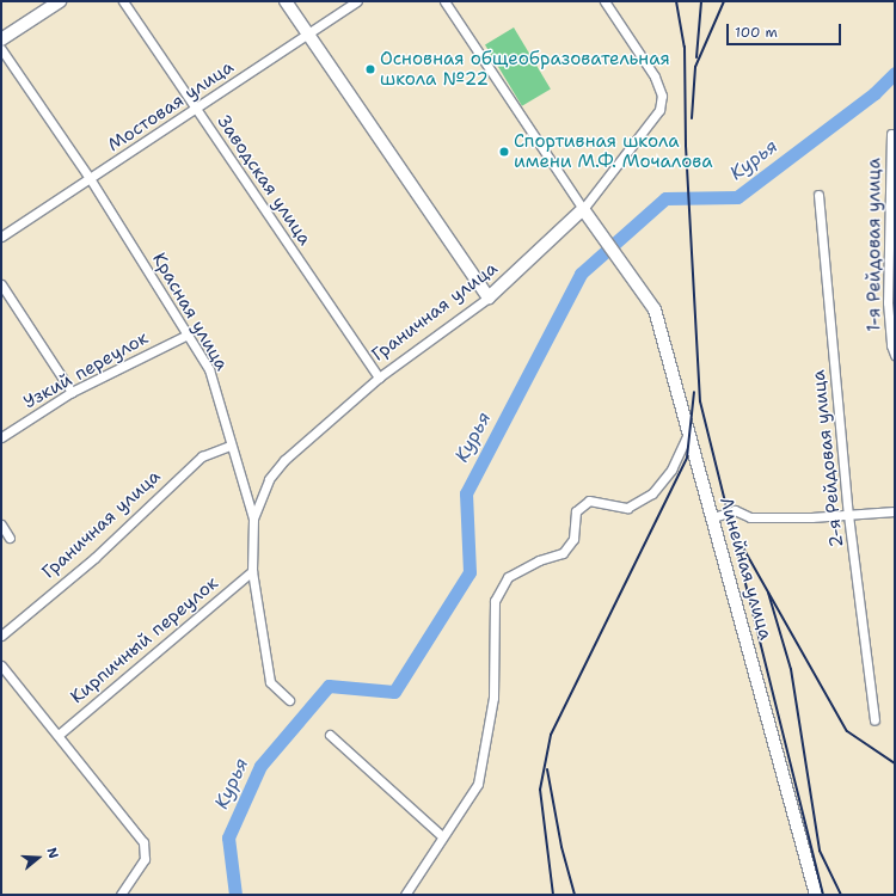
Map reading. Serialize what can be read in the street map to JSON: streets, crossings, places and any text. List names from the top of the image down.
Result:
{
  "streets": {
    "street": [
      "Мостовая улица",
      "Заводская улица",
      "1-я Рейдовая улица",
      "Красная улица",
      "Граничная улица",
      "Узкий переулок",
      "2-я Рейдовая улица",
      "Линейная улица",
      "Кирпичный переулок"
    ]
  },
  "crossings": [
    ["Мостовая улица", "Заводская улица"],
    ["Мостовая улица", "Красная улица"],
    ["Заводская улица", "Граничная улица"],
    ["Красная улица", "Граничная улица"],
    ["Красная улица", "Узкий переулок"],
    ["Красная улица", "Кирпичный переулок"],
    ["Граничная улица", "Линейная улица"]
  ],
  "water": ["Курья"],
  "places": ["Основная общеобразовательная школа №22", "Спортивная школа имени М.Ф. Мочалова"],
  "scale_bar": "100 m",
  "north": "right"
}
